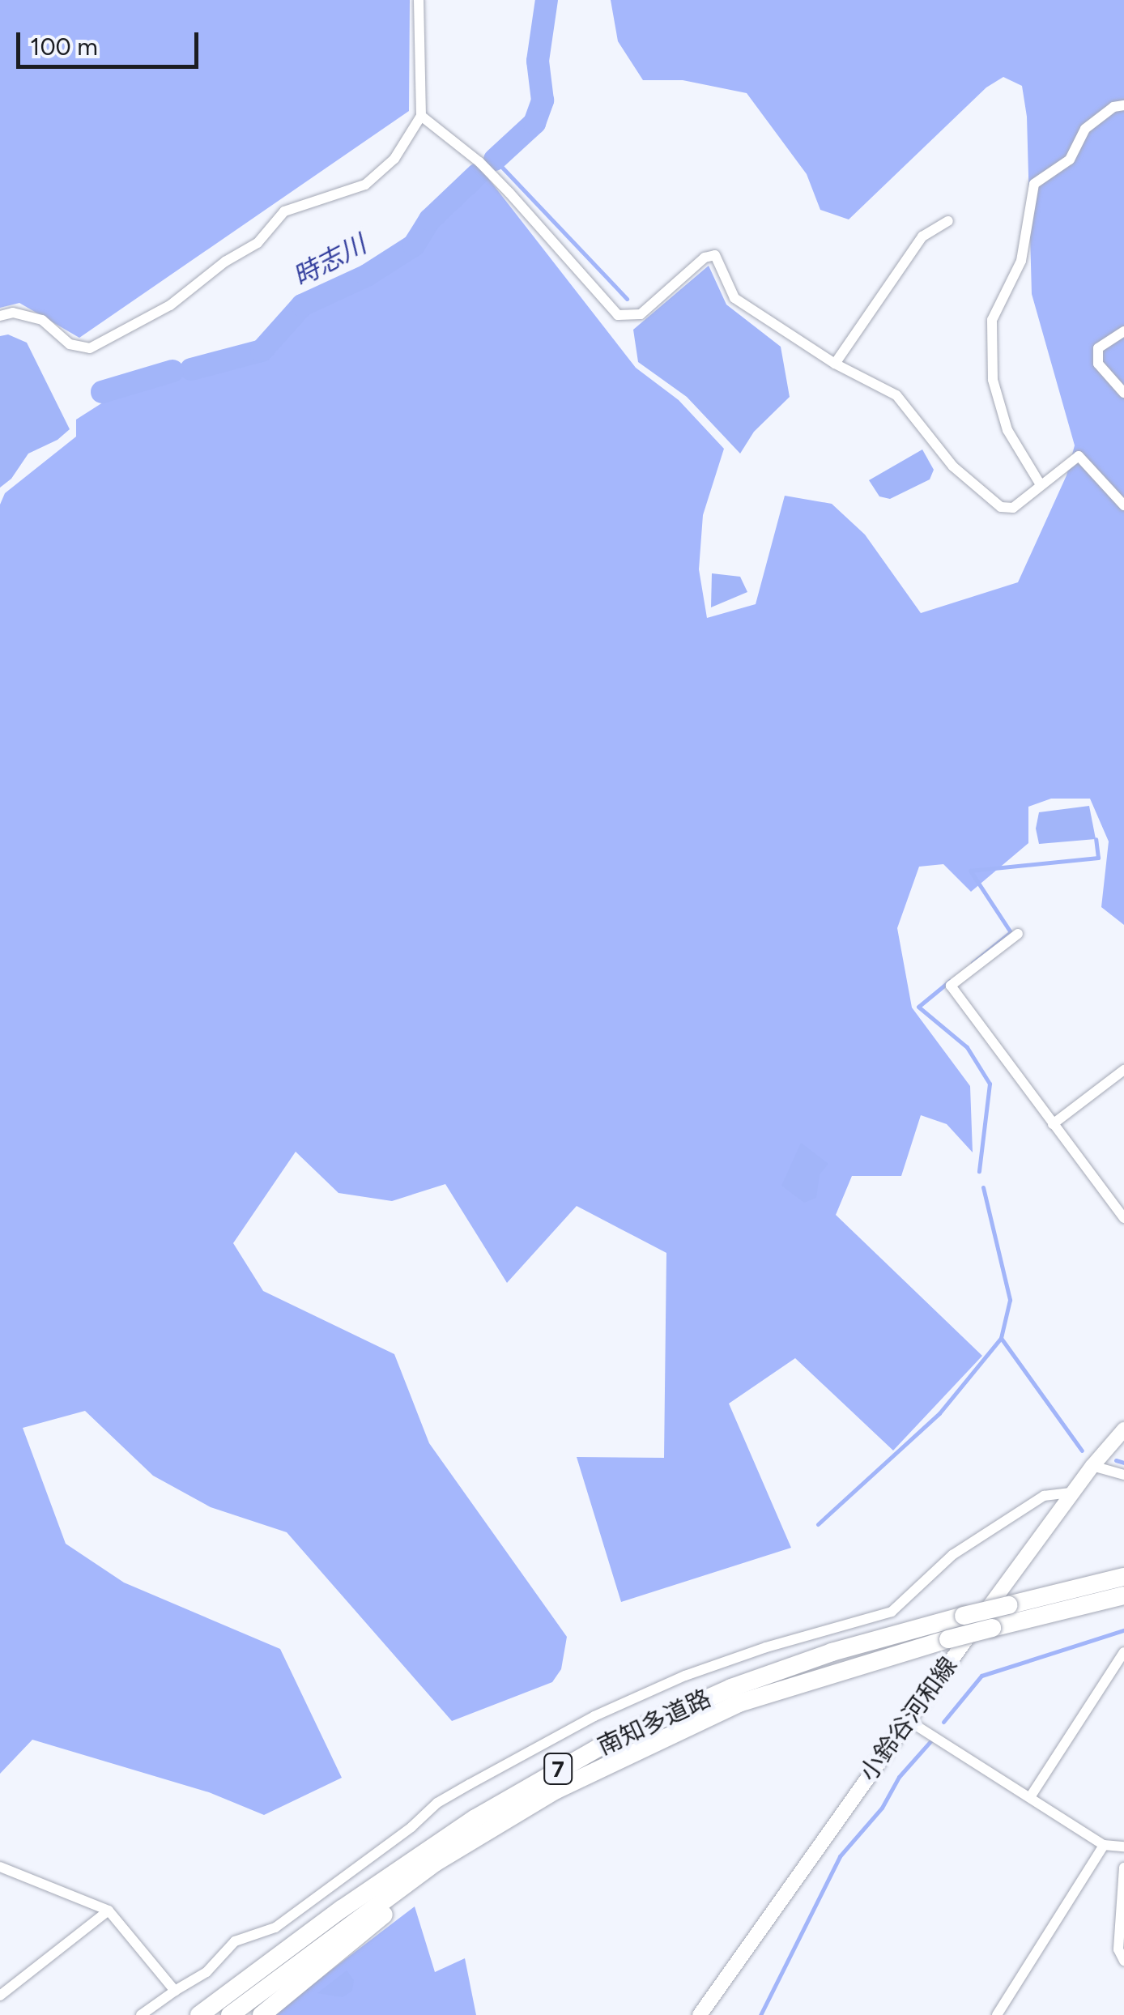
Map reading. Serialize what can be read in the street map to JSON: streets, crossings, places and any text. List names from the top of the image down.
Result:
{
  "streets": {
    "highway": ["南知多道路", "7"],
    "main road": ["小鈴谷河和線"]
  },
  "water": ["時志川"],
  "scale_bar": "100 m"
}
